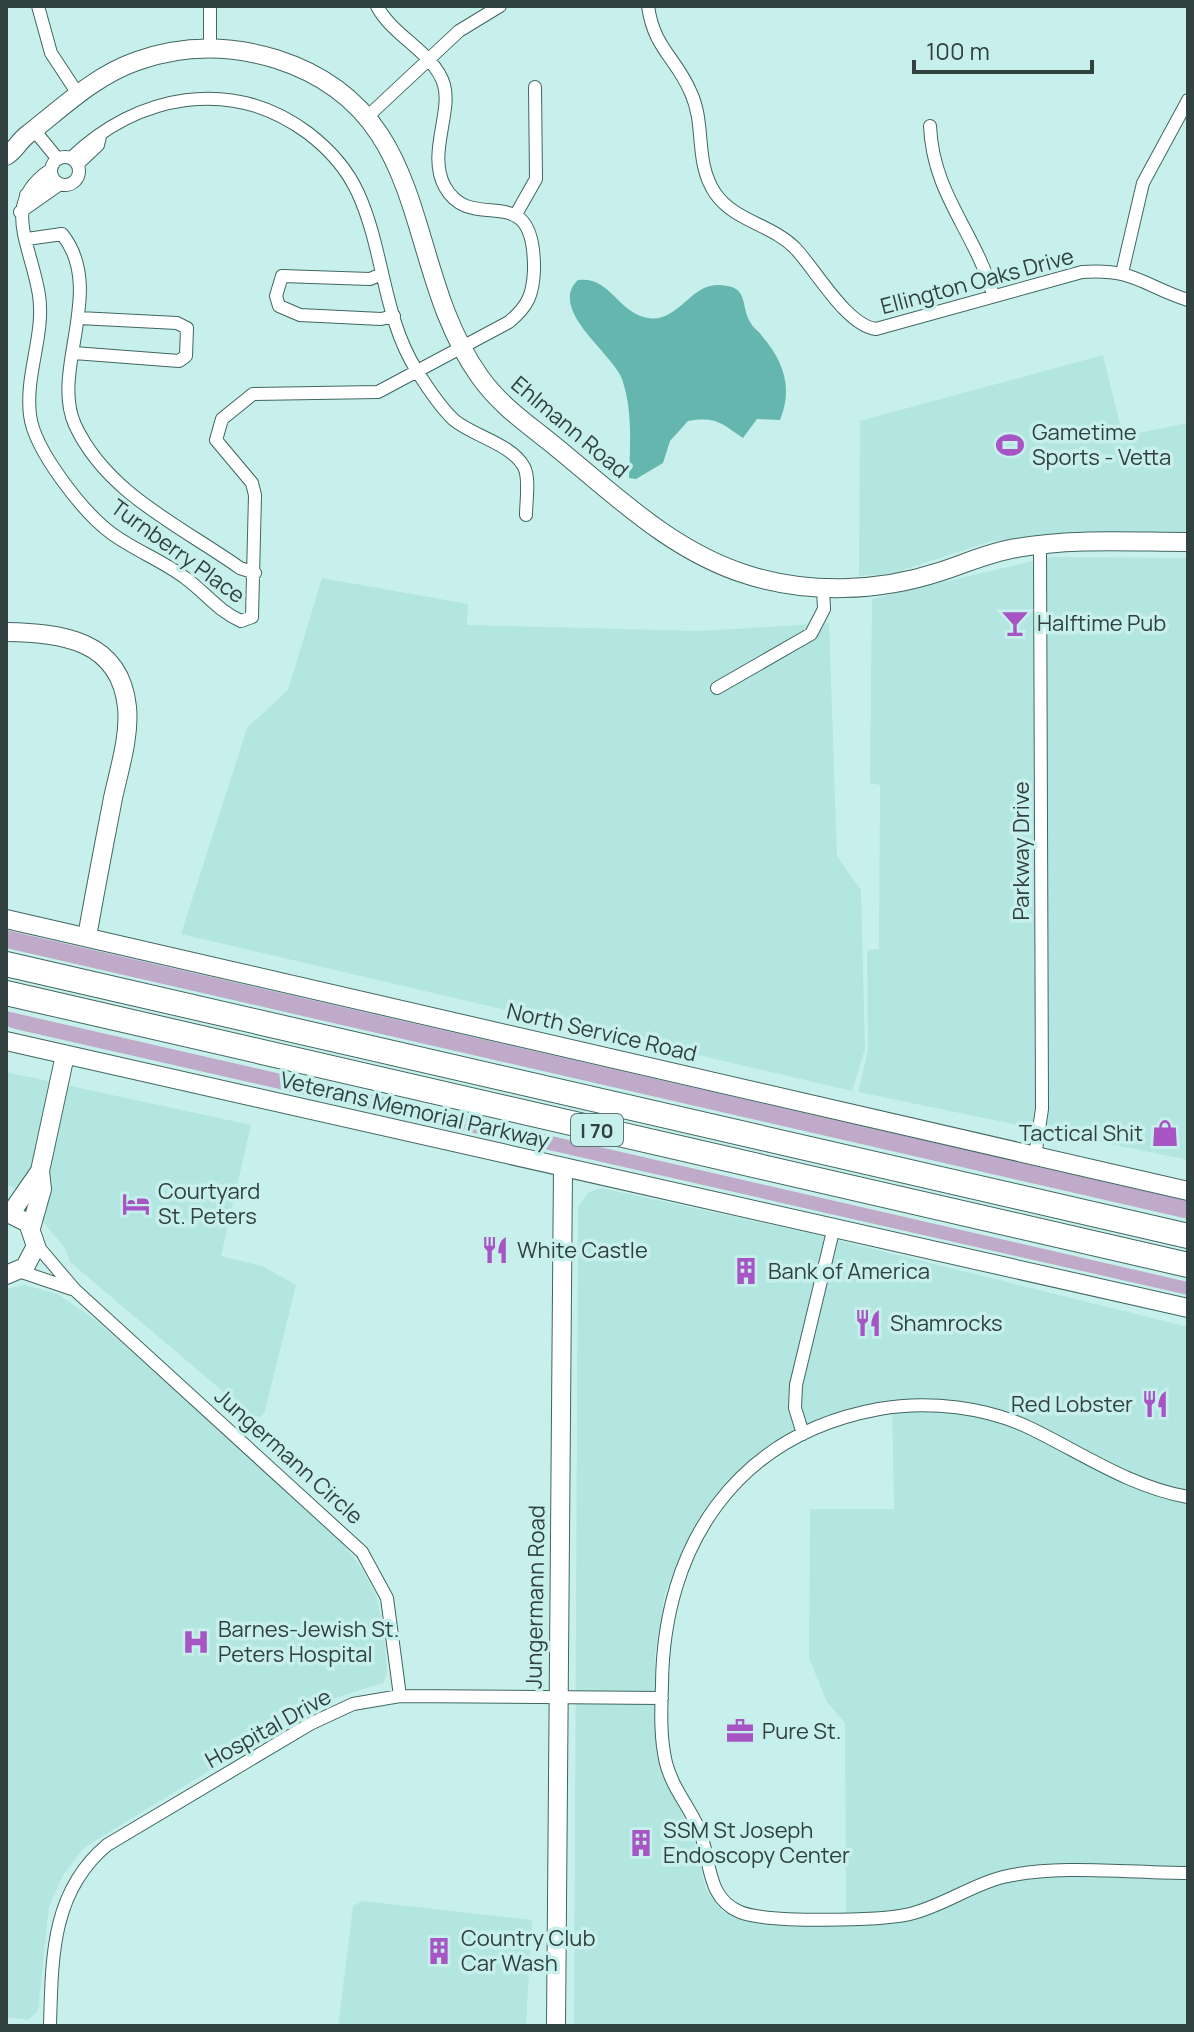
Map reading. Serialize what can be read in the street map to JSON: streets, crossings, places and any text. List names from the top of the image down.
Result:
{
  "streets": {
    "highway": ["I 70"],
    "street": [
      "Ellington Oaks Drive",
      "Ehlmann Road",
      "Turnberry Place",
      "Parkway Drive",
      "North Service Road",
      "Veterans Memorial Parkway",
      "Jungermann Circle",
      "Jungermann Road",
      "Hospital Drive"
    ]
  },
  "crossings": [
    ["Ehlmann Road", "Turnberry Place"],
    ["Ehlmann Road", "Parkway Drive"],
    ["Parkway Drive", "North Service Road"],
    ["Veterans Memorial Parkway", "Jungermann Road"],
    ["Jungermann Circle", "Hospital Drive"],
    ["Jungermann Road", "Hospital Drive"]
  ],
  "places": {
    "sports": ["Gametime Sports - Vetta"],
    "bar": ["Halftime Pub"],
    "shop": ["Tactical Shit"],
    "hotel": ["Courtyard St. Peters"],
    "restaurant": ["White Castle", "Shamrocks", "Red Lobster"],
    "building": ["Bank of America", "SSM St Joseph Endoscopy Center", "Country Club Car Wash"],
    "hospital": ["Barnes-Jewish St. Peters Hospital"],
    "office": ["Pure St."]
  },
  "scale_bar": "100 m"
}
